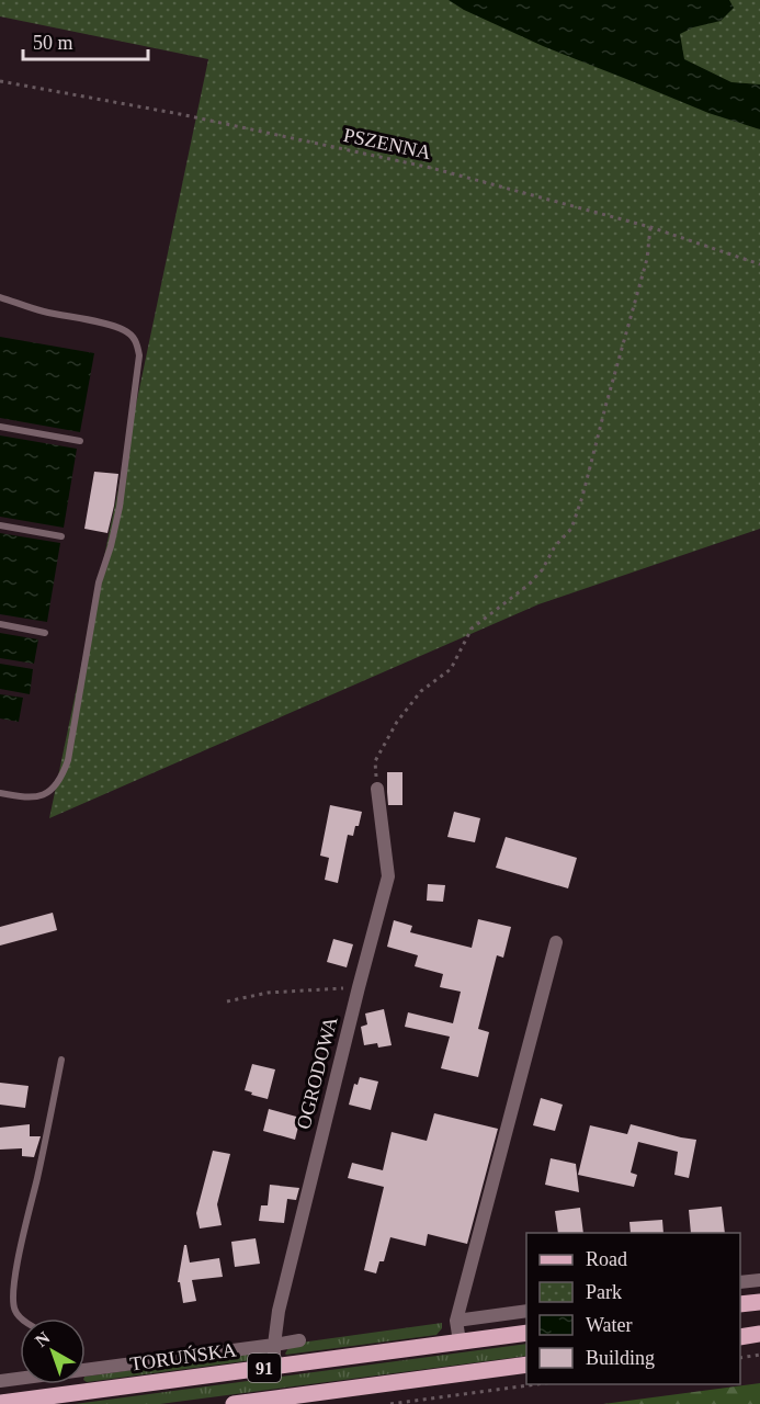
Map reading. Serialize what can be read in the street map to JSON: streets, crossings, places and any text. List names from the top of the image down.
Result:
{
  "streets": {
    "main road": ["TORUŃSKA", "91"],
    "street": ["OGRODOWA"],
    "path": ["PSZENNA"]
  },
  "crossings": [
    ["OGRODOWA", "TORUŃSKA"]
  ],
  "legend": [
    "Road",
    "Park",
    "Water",
    "Building"
  ],
  "scale_bar": "50 m",
  "north": "top left"
}
